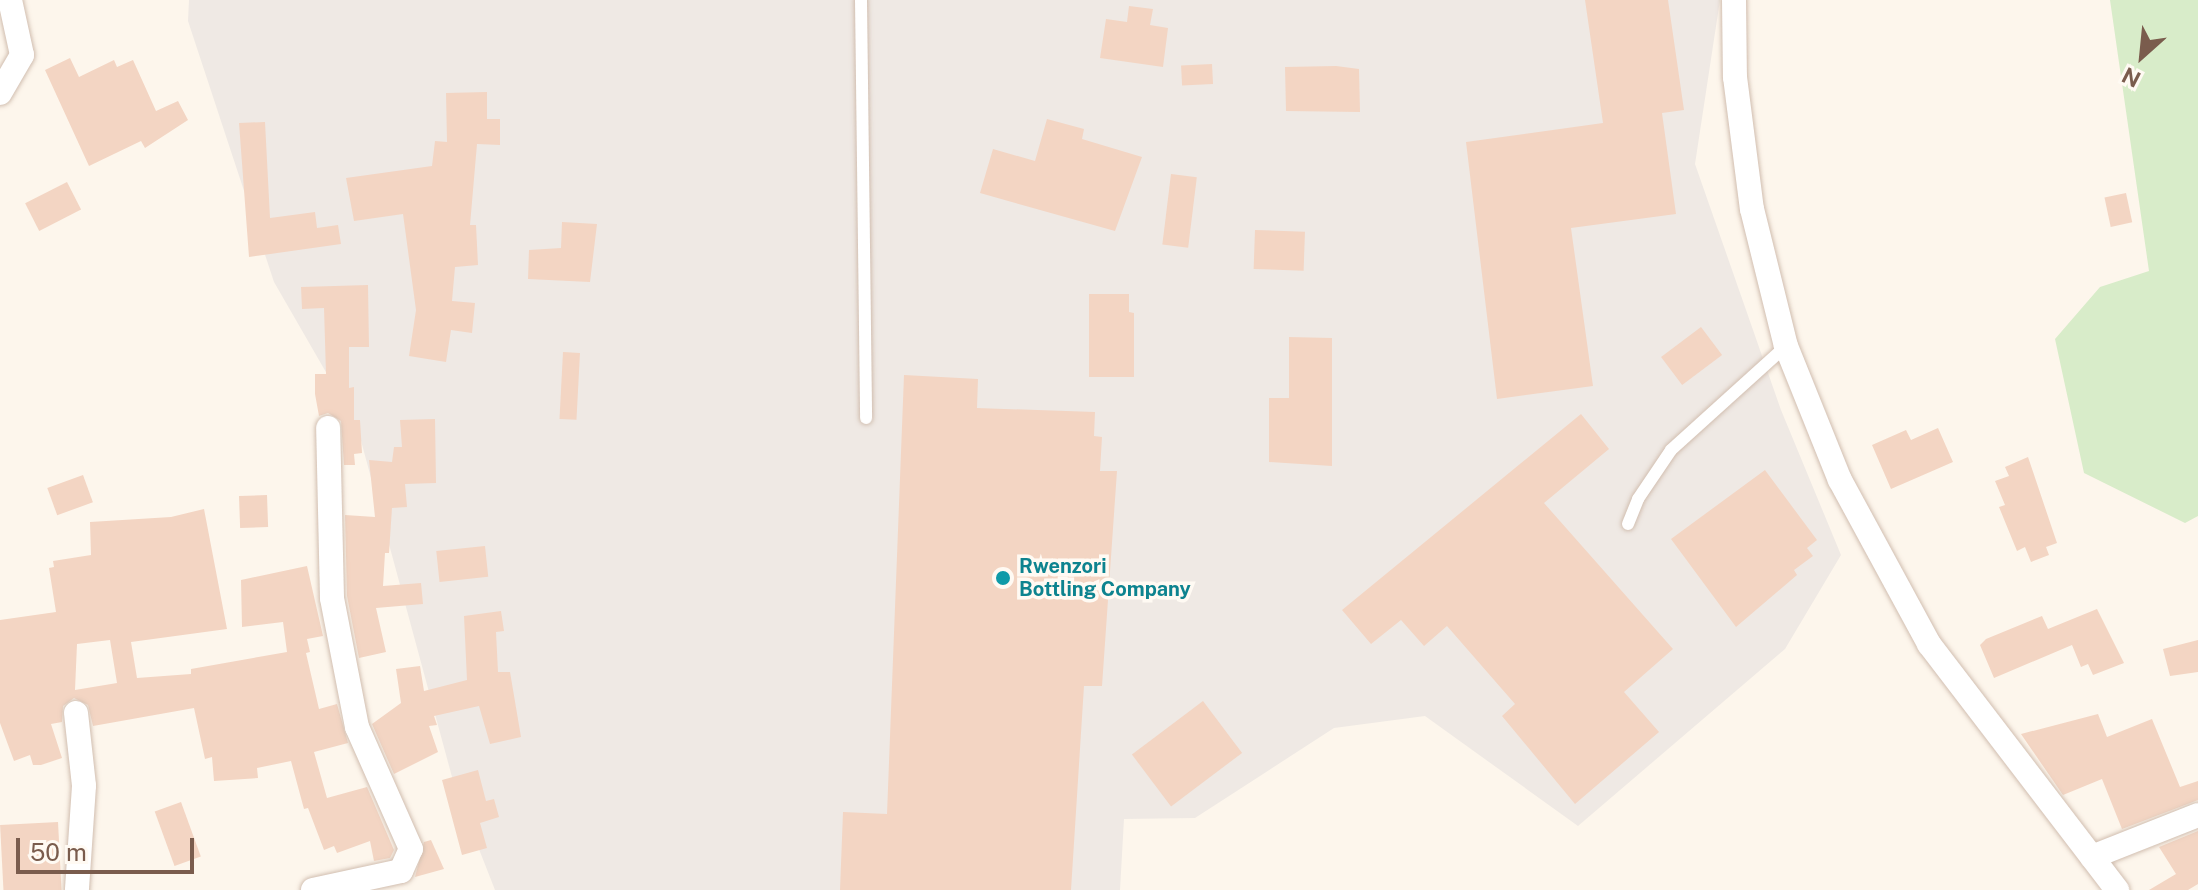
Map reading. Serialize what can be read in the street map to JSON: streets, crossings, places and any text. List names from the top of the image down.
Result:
{
  "places": ["Rwenzori Bottling Company"],
  "scale_bar": "50 m",
  "north": "bottom left"
}
